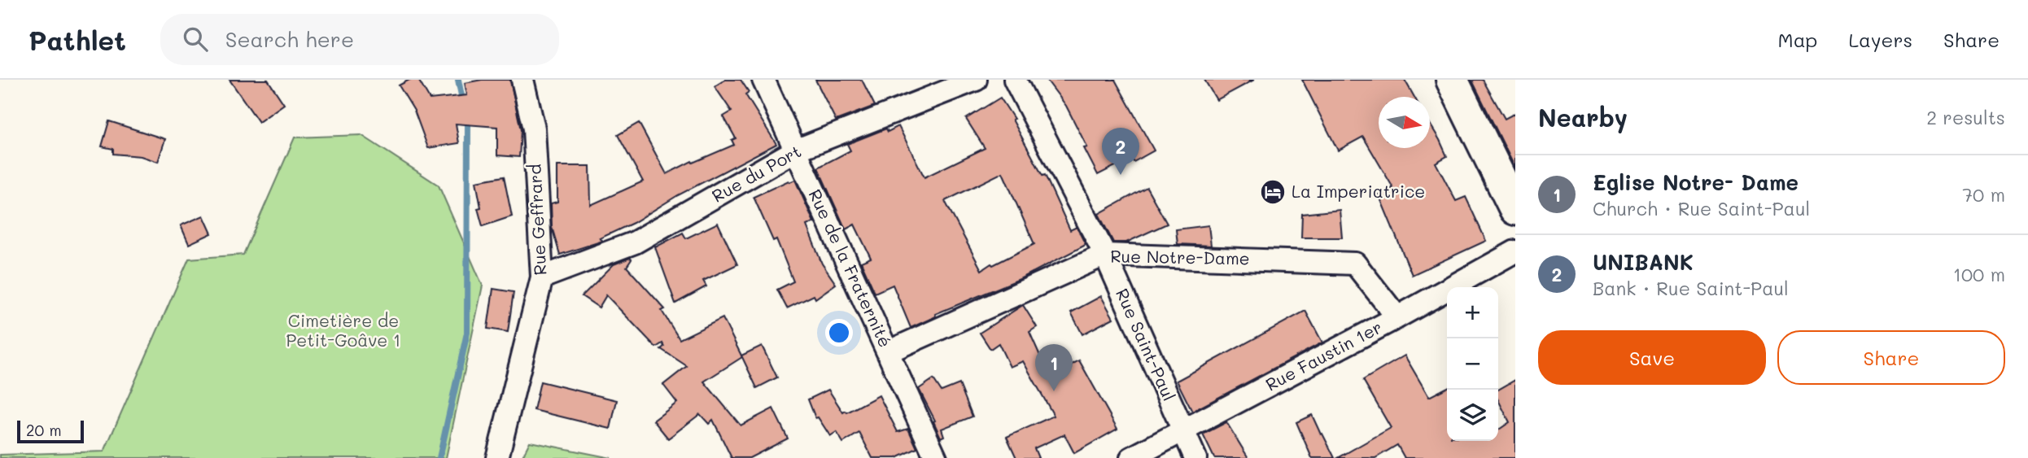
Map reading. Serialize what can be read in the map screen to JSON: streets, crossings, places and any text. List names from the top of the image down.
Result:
{
  "streets": {
    "street": [
      "Rue du Port",
      "Rue Geffrard",
      "Rue Notre-Dame",
      "Rue de la Fraternité",
      "Rue Saint-Paul",
      "Rue Faustin 1er"
    ]
  },
  "crossings": [
    ["Rue du Port", "Rue Geffrard"],
    ["Rue du Port", "Rue de la Fraternité"],
    ["Rue Notre-Dame", "Rue de la Fraternité"],
    ["Rue Notre-Dame", "Rue Saint-Paul"],
    ["Rue Notre-Dame", "Rue Faustin 1er"],
    ["Rue Saint-Paul", "Rue Faustin 1er"]
  ],
  "parks": ["Cimetière de Petit-Goâve 1"],
  "places": {
    "hotel": ["La Imperiatrice"]
  },
  "scale_bar": "20 m",
  "north": "right",
  "page": {
    "header": "Pathlet",
    "search": "Search here",
    "nav": ["Map", "Layers", "Share"],
    "heading": ["Nearby", "2 results"],
    "pins": ["2", "1"],
    "list": [
      {
        "mark": "1",
        "name": "Eglise Notre- Dame",
        "note": "Church · Rue Saint-Paul",
        "value": "70 m"
      },
      {
        "mark": "2",
        "name": "UNIBANK",
        "note": "Bank · Rue Saint-Paul",
        "value": "100 m"
      }
    ],
    "map_buttons": ["+", "−"],
    "buttons": ["Save", "Share"],
    "scale": "20 m"
  }
}
